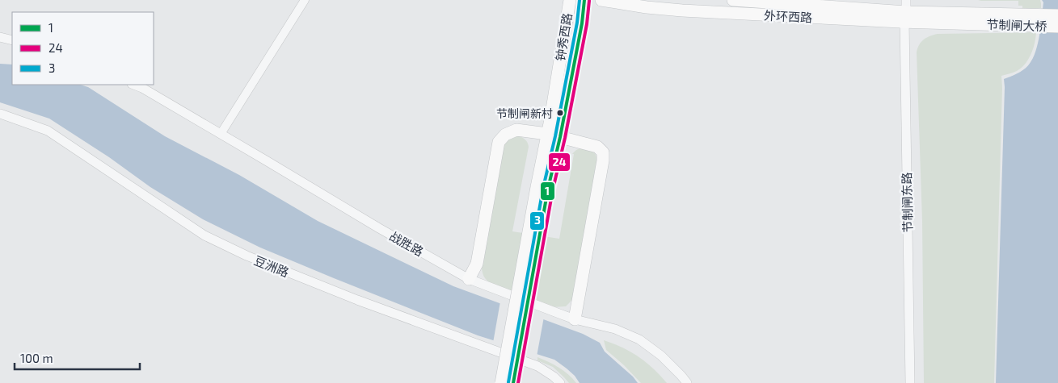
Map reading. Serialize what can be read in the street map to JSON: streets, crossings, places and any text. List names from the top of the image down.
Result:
{
  "streets": {
    "main road": ["外环西路", "节制闸大桥", "钟秀西路"],
    "street": ["节制闸东路", "战胜路", "豆洲路"]
  },
  "crossings": [
    ["外环西路", "节制闸大桥"],
    ["外环西路", "节制闸东路"]
  ],
  "places": ["节制闸新村"],
  "lines": ["transit line 1", "transit line 3", "transit line 24"],
  "legend": ["1", "24", "3"],
  "scale_bar": "100 m"
}
